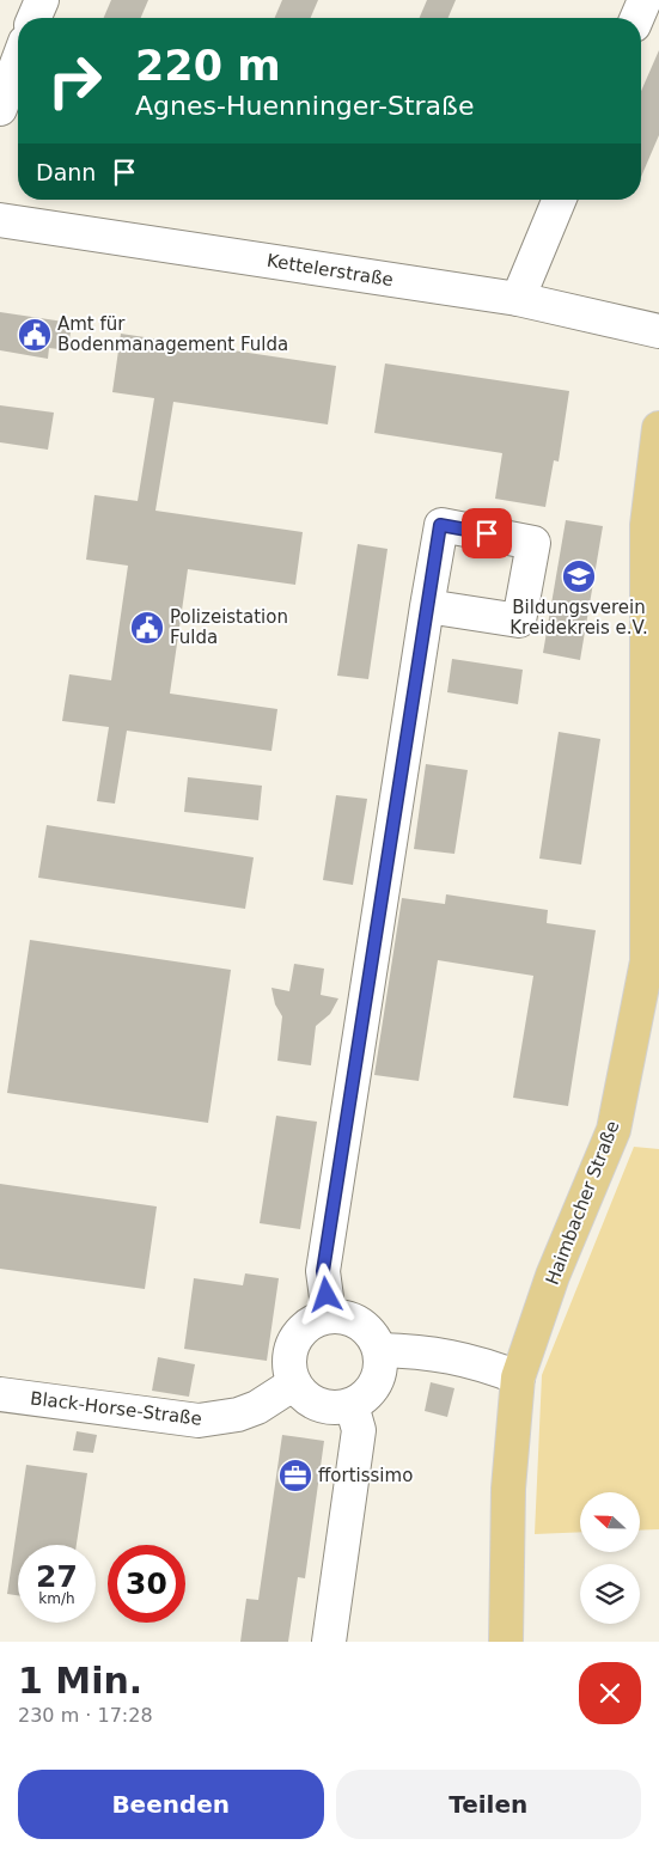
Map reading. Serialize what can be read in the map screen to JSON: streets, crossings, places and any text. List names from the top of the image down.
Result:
{
  "streets": {
    "main road": ["Haimbacher Straße"],
    "street": ["Kettelerstraße", "Black-Horse-Straße"]
  },
  "places": {
    "public building": ["Amt für Bodenmanagement Fulda", "Polizeistation Fulda"],
    "school or university": ["Bildungsverein Kreidekreis e.V."],
    "office": ["ffortissimo"]
  },
  "north": "left",
  "page": {
    "turn": ["220 m", "Agnes-Huenninger-Straße"],
    "then": "Dann",
    "speed": "27 km/h",
    "limit": "30",
    "heading": ["1 Min.", "230 m · 17:28"],
    "buttons": ["Beenden", "Teilen"]
  }
}
